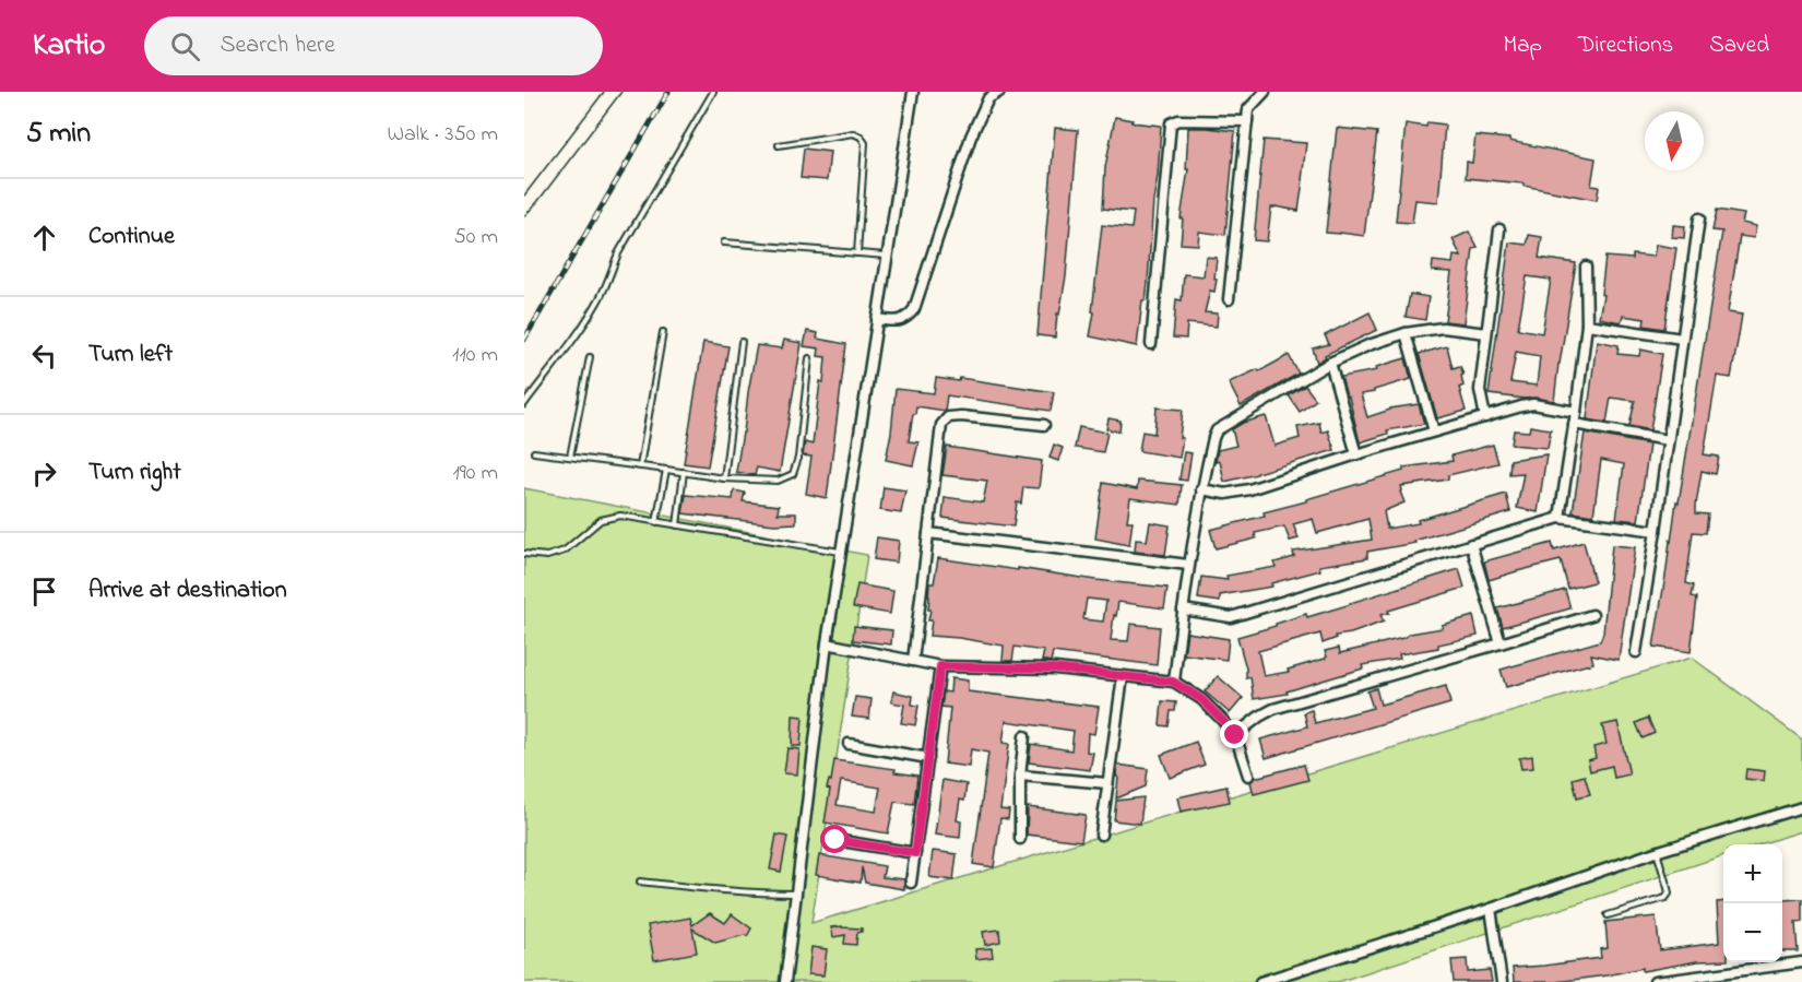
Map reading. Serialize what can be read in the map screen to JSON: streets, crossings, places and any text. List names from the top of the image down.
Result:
{
  "north": "bottom",
  "page": {
    "header": "Kartio",
    "search": "Search here",
    "nav": ["Map", "Directions", "Saved"],
    "heading": ["5 min", "Walk · 350 m"],
    "list": [
      ["Continue", "50 m"],
      ["Turn left", "110 m"],
      ["Turn right", "190 m"],
      "Arrive at destination"
    ],
    "map_buttons": ["+", "−"]
  }
}
